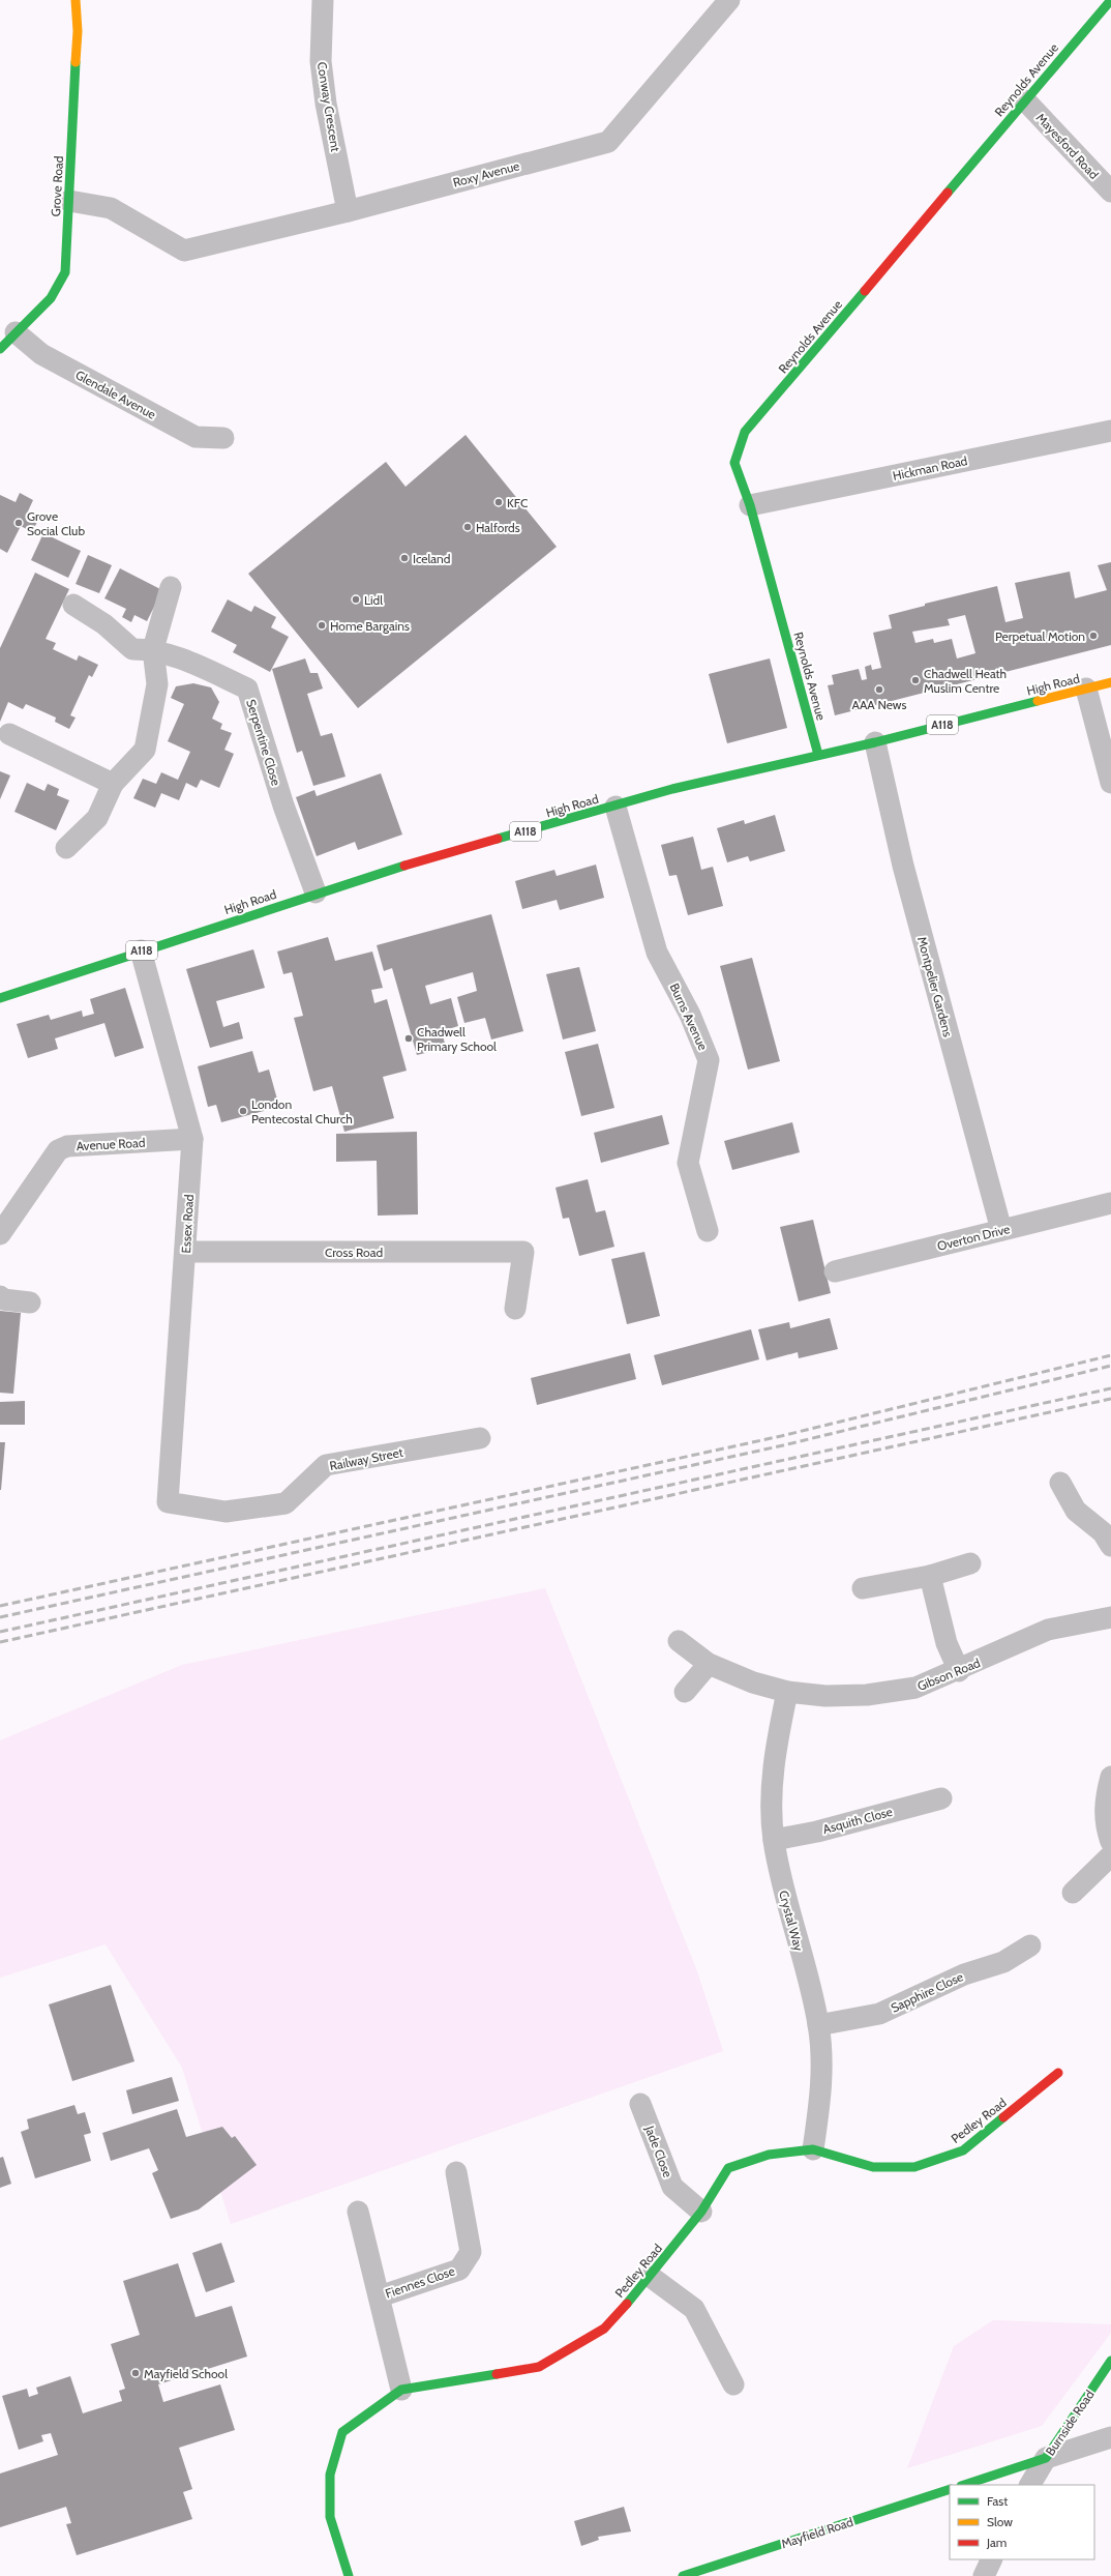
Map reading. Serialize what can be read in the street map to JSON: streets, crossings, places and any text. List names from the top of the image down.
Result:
{
  "streets": {
    "street": [
      "Reynolds Avenue",
      "Conway Crescent",
      "Mayesford Road",
      "Roxy Avenue",
      "Grove Road",
      "Glendale Avenue",
      "Hickman Road",
      "High Road",
      "A118",
      "Serpentine Close",
      "Montpelier Gardens",
      "Burns Avenue",
      "Avenue Road",
      "Essex Road",
      "Overton Drive",
      "Cross Road",
      "Railway Street",
      "Gibson Road",
      "Asquith Close",
      "Crystal Way",
      "Sapphire Close",
      "Pedley Road",
      "Jade Close",
      "Fiennes Close",
      "Burnside Road",
      "Mayfield Road"
    ]
  },
  "crossings": [
    ["Reynolds Avenue", "Mayesford Road"],
    ["Reynolds Avenue", "Hickman Road"],
    ["Reynolds Avenue", "High Road"],
    ["Conway Crescent", "Roxy Avenue"],
    ["Roxy Avenue", "Grove Road"],
    ["Grove Road", "Glendale Avenue"],
    ["High Road", "Serpentine Close"],
    ["High Road", "Montpelier Gardens"],
    ["High Road", "Burns Avenue"],
    ["High Road", "Essex Road"],
    ["Montpelier Gardens", "Overton Drive"],
    ["Avenue Road", "Essex Road"],
    ["Essex Road", "Cross Road"],
    ["Essex Road", "Railway Street"],
    ["Gibson Road", "Crystal Way"],
    ["Asquith Close", "Crystal Way"],
    ["Crystal Way", "Sapphire Close"],
    ["Crystal Way", "Pedley Road"],
    ["Pedley Road", "Jade Close"],
    ["Pedley Road", "Fiennes Close"]
  ],
  "places": [
    "KFC",
    "Grove Social Club",
    "Halfords",
    "Iceland",
    "Lidl",
    "Home Bargains",
    "Perpetual Motion",
    "Chadwell Heath Muslim Centre",
    "AAA News",
    "Chadwell Primary School",
    "London Pentecostal Church",
    "Mayfield School"
  ],
  "legend": ["Fast", "Slow", "Jam"]
}
